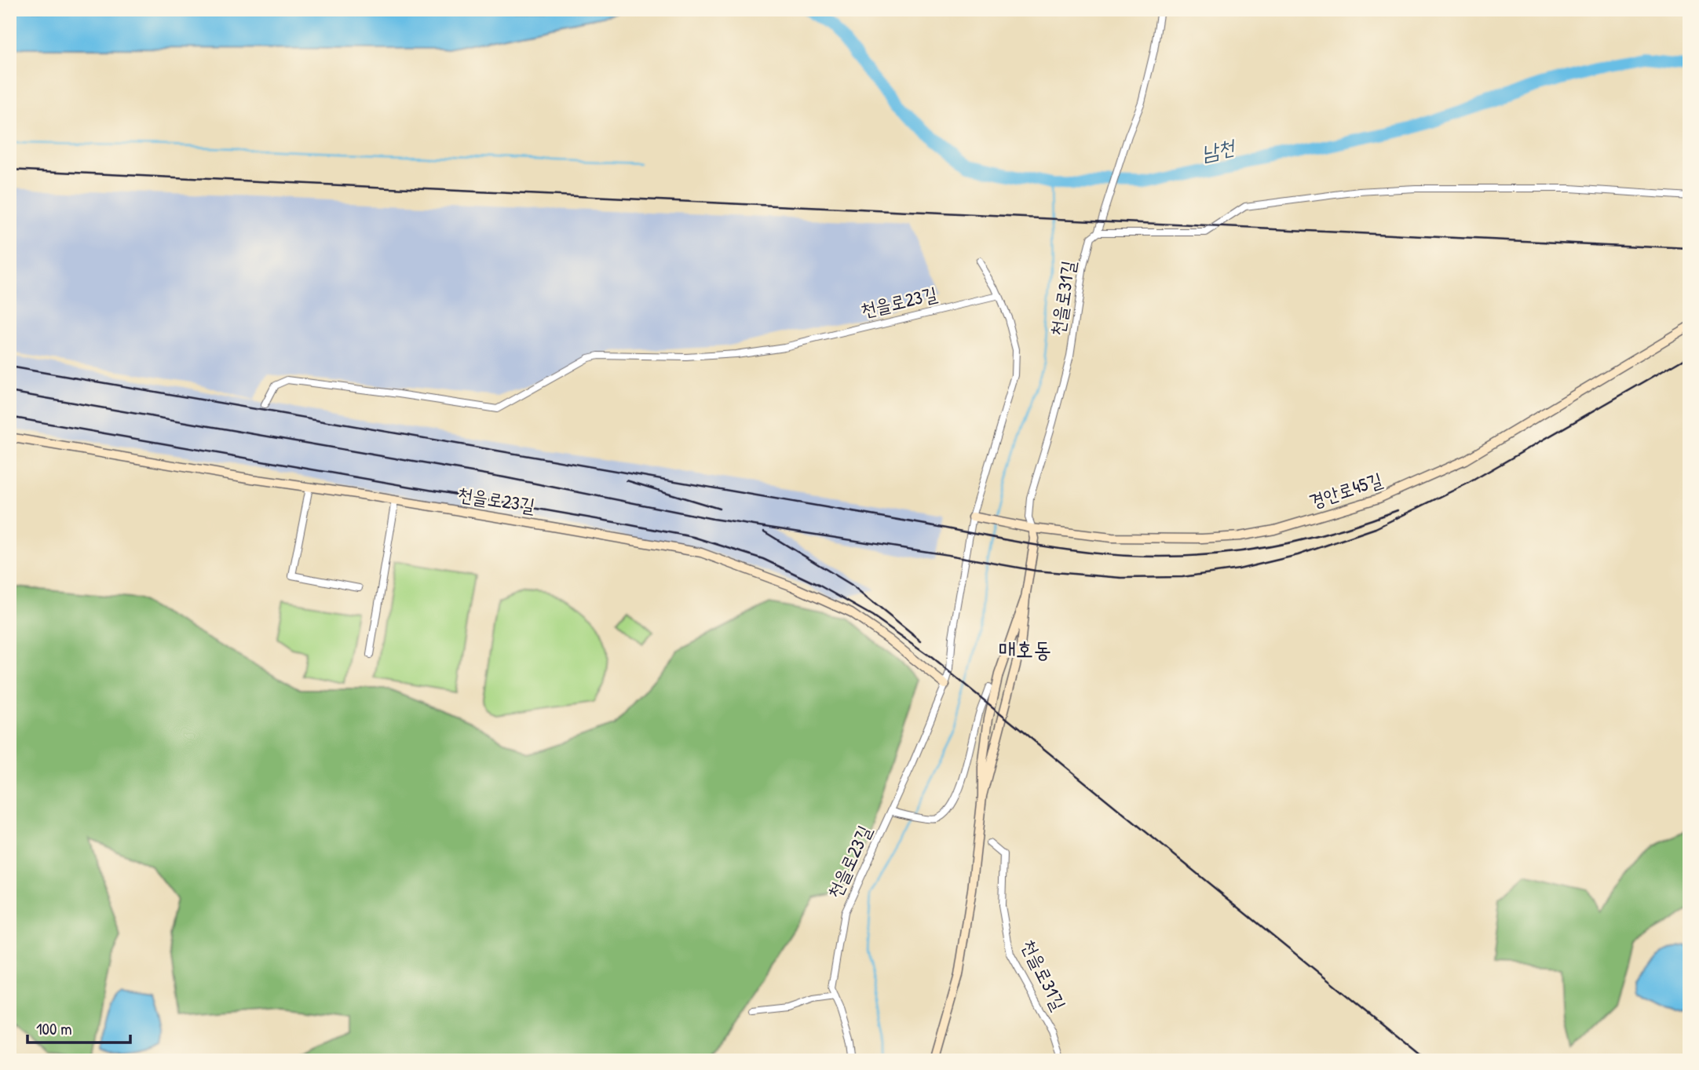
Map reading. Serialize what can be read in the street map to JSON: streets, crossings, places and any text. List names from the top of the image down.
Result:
{
  "streets": {
    "street": ["천을로31길", "천을로23길", "경안로45길"]
  },
  "crossings": [
    ["천을로31길", "경안로45길"],
    ["천을로23길", "경안로45길"]
  ],
  "districts": ["매호동"],
  "water": ["남천"],
  "scale_bar": "100 m"
}
